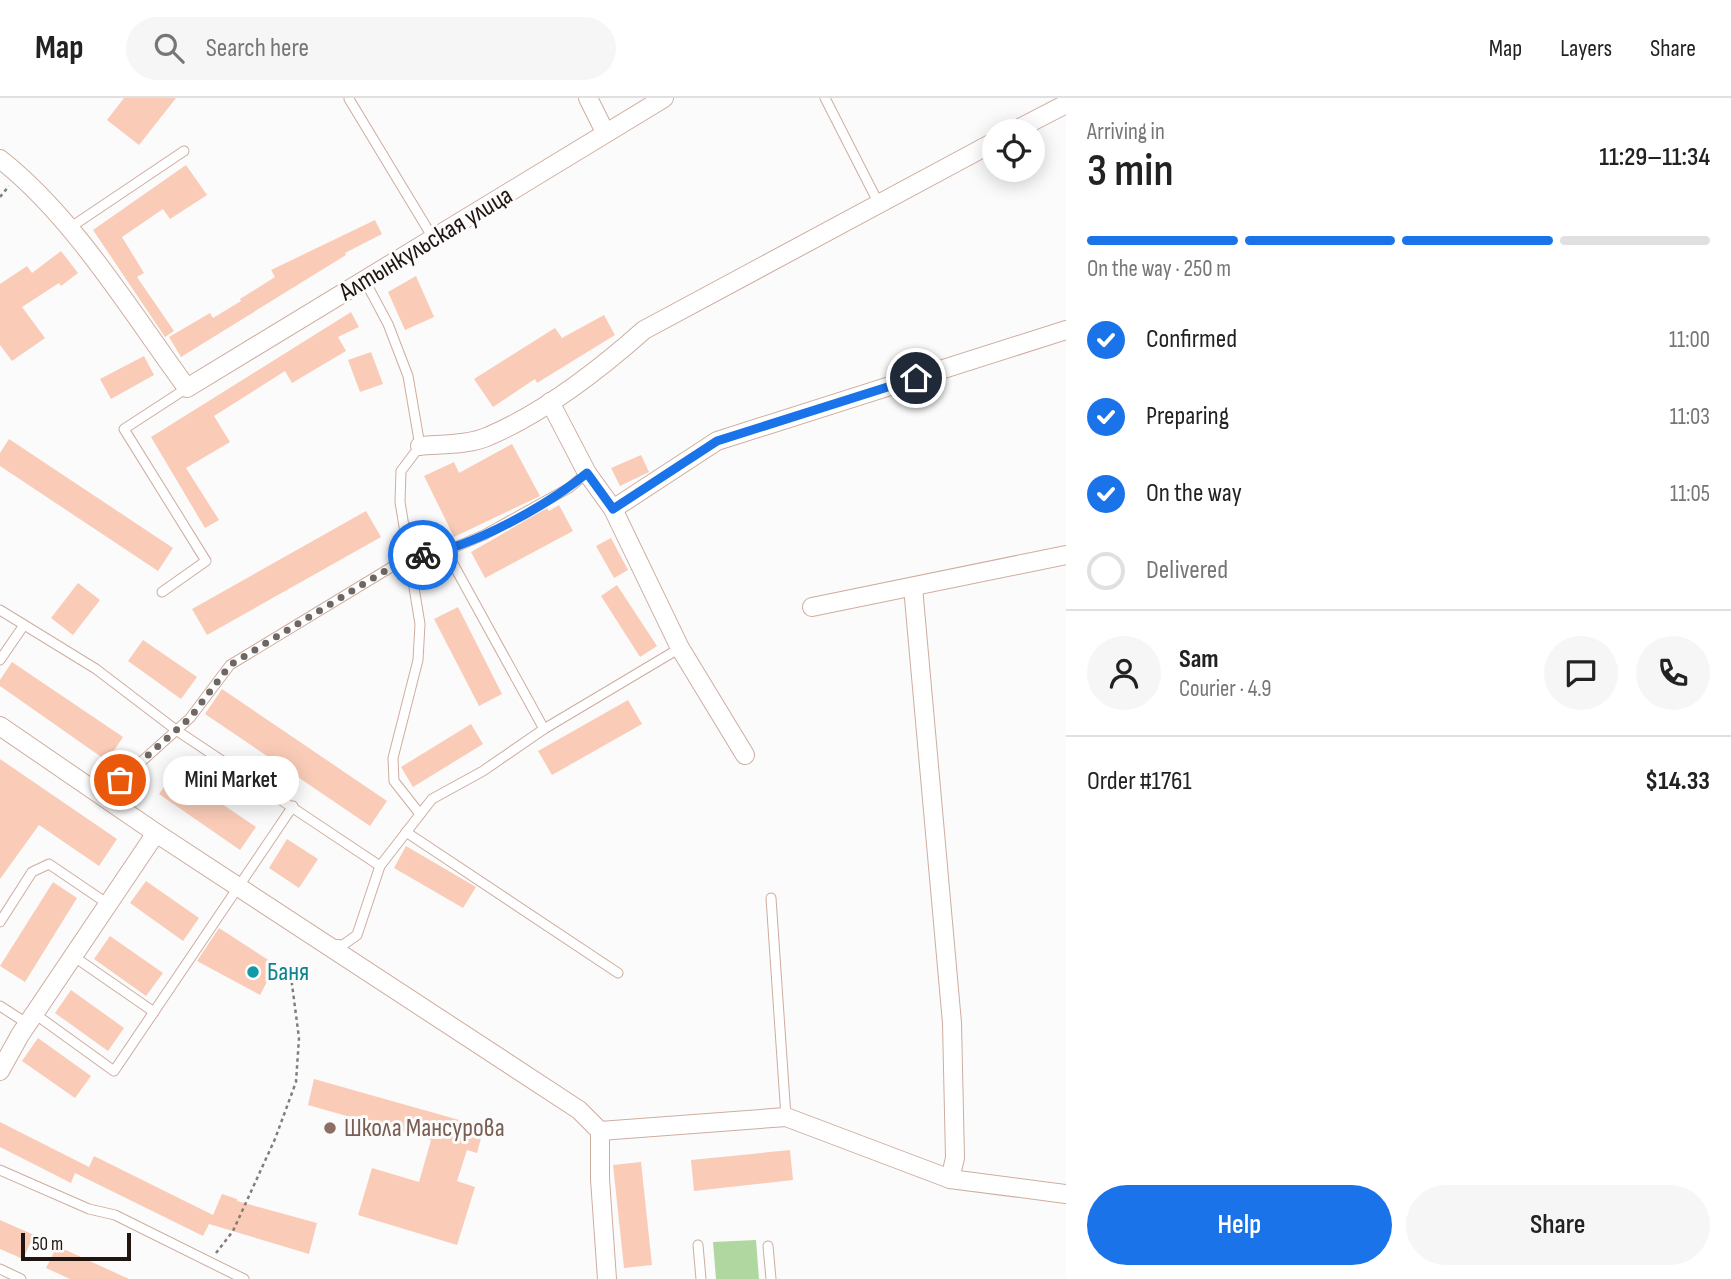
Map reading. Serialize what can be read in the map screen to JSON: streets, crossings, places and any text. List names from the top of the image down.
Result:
{
  "streets": {
    "street": ["Алтынкульская улица"]
  },
  "places": ["Mini Market", "Баня", "Школа Мансурова"],
  "scale_bar": "50 m",
  "page": {
    "header": "Map",
    "search": "Search here",
    "nav": ["Map", "Layers", "Share"],
    "heading": ["3 min", "Arriving in", "11:29–11:34"],
    "panel": [
      "Sam",
      "Courier · 4.9",
      "Order #1761",
      "$14.33"
    ],
    "bar": "On the way · 250 m",
    "list": [
      ["Confirmed", "11:00"],
      ["Preparing", "11:03"],
      ["On the way", "11:05"],
      "Delivered"
    ],
    "bubble": "Mini Market",
    "buttons": ["Help", "Share"],
    "scale": "50 m"
  }
}
